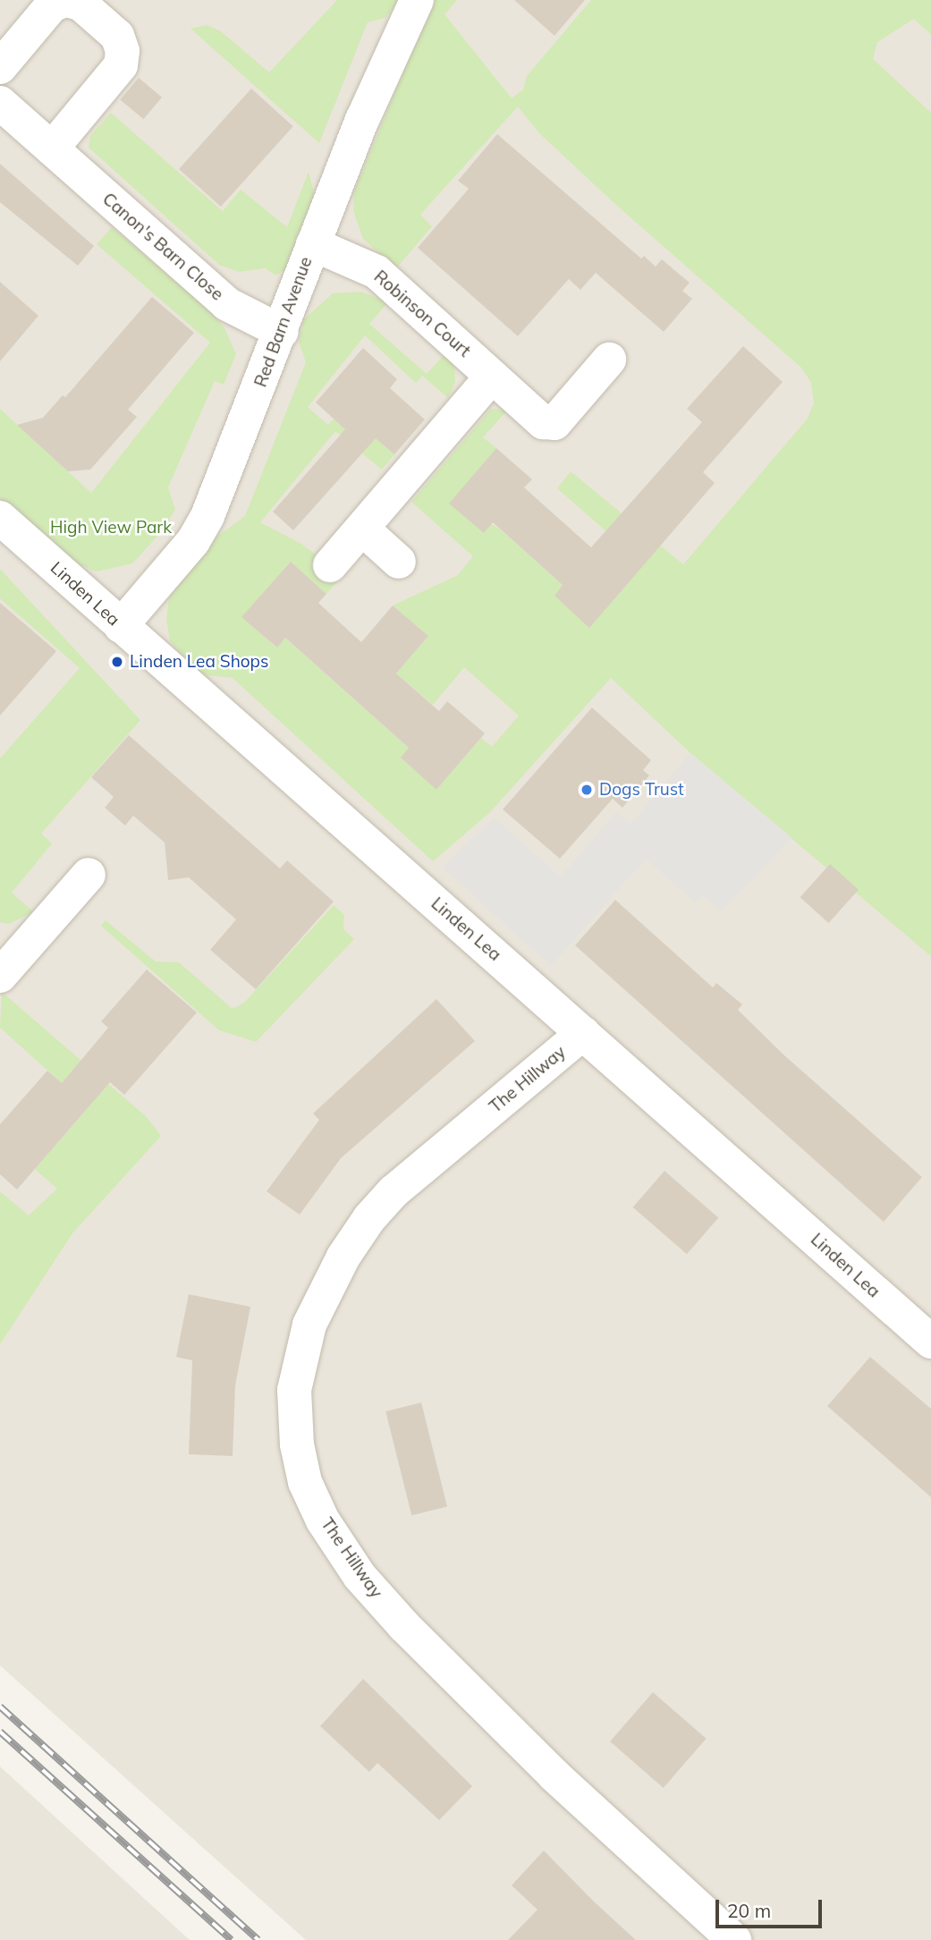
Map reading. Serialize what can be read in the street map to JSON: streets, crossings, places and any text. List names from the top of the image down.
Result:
{
  "streets": {
    "street": [
      "Canon's Barn Close",
      "Robinson Court",
      "Red Barn Avenue",
      "Linden Lea",
      "The Hillway"
    ]
  },
  "crossings": [
    ["Canon's Barn Close", "Red Barn Avenue"],
    ["Robinson Court", "Red Barn Avenue"],
    ["Red Barn Avenue", "Linden Lea"],
    ["Linden Lea", "The Hillway"]
  ],
  "parks": ["High View Park"],
  "places": ["Linden Lea Shops", "Dogs Trust"],
  "scale_bar": "20 m"
}
